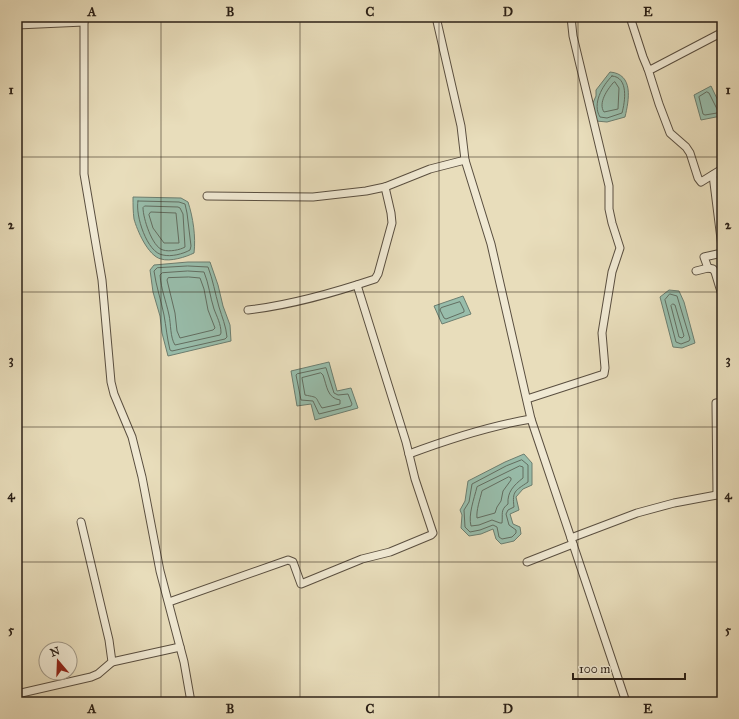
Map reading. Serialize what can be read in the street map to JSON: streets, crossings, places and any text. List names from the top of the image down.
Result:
{
  "scale_bar": "100 m",
  "north": "top",
  "grid": {
    "columns": [
      "A",
      "B",
      "C",
      "D",
      "E"
    ],
    "rows": [
      "1",
      "2",
      "3",
      "4",
      "5"
    ]
  }
}
